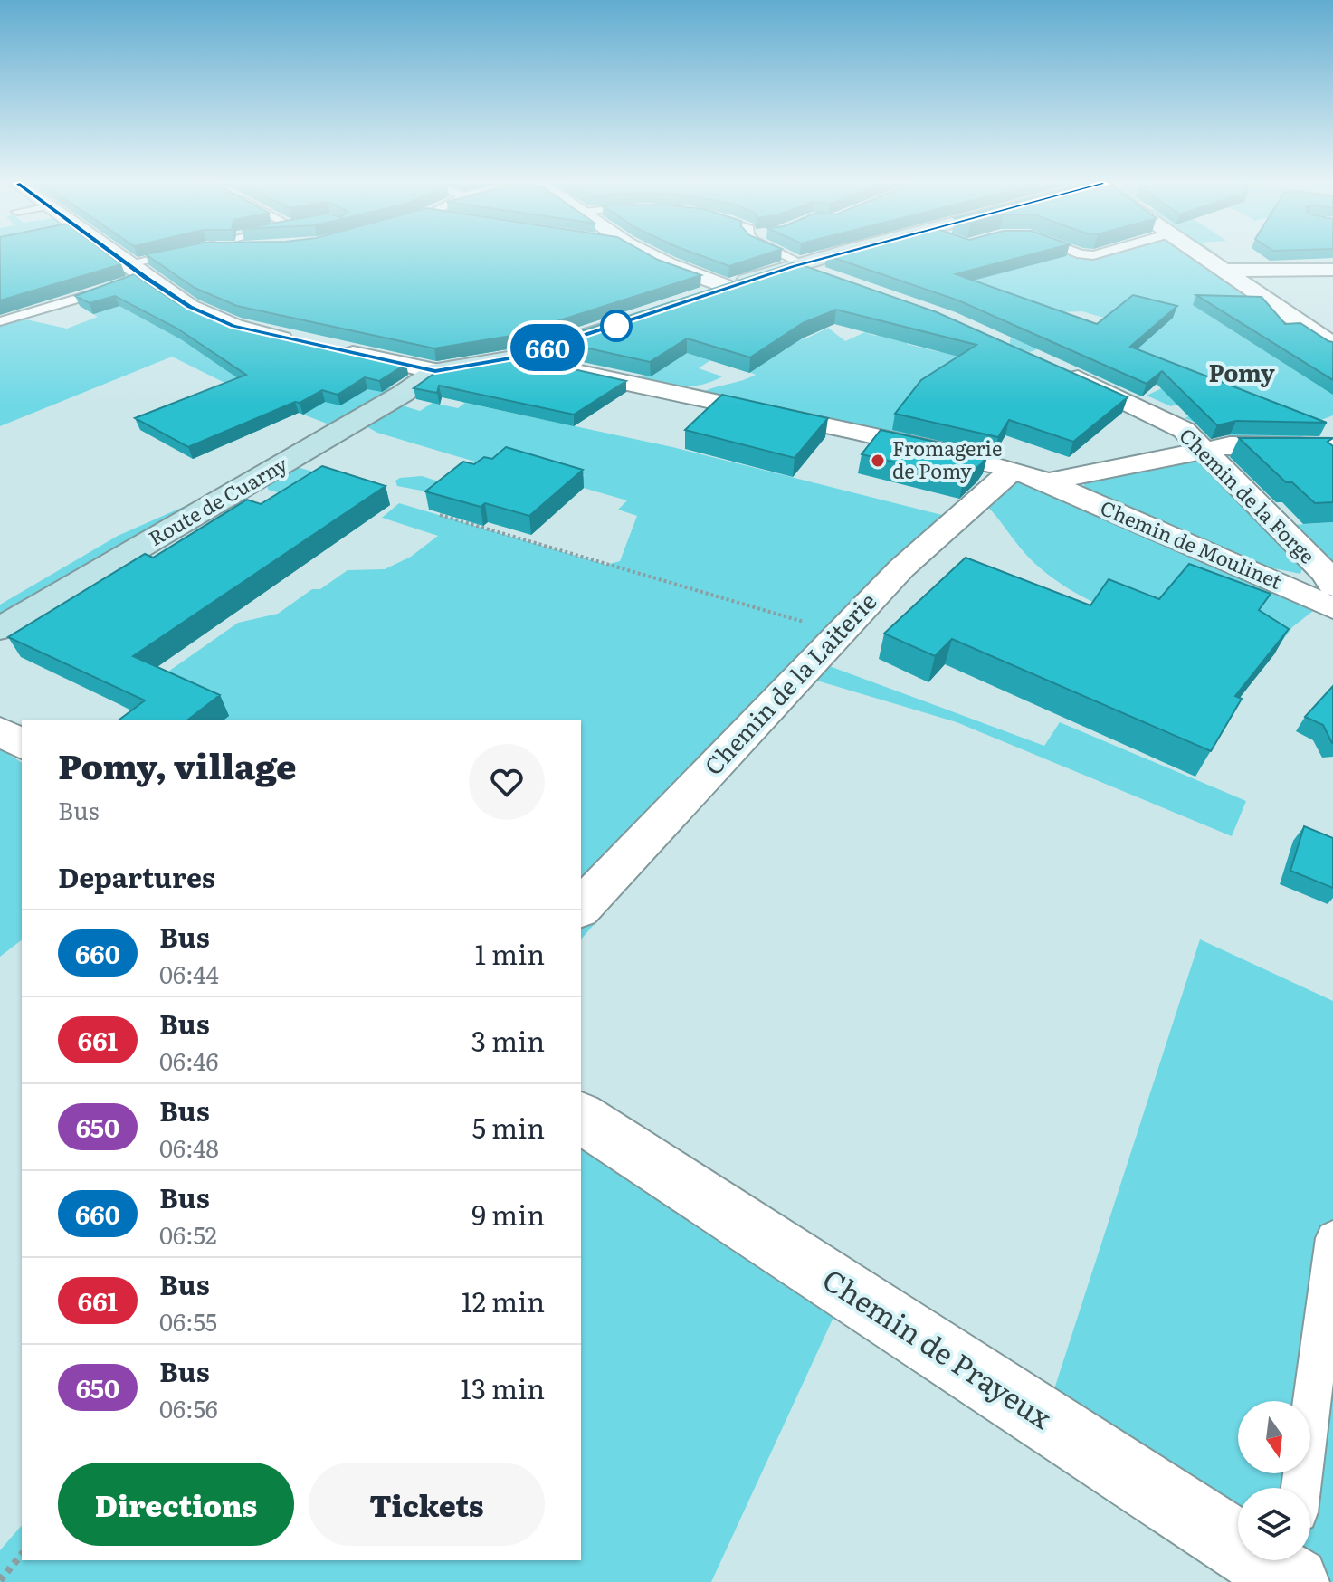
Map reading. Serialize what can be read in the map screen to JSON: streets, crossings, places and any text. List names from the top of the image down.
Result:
{
  "streets": {
    "street": [
      "Chemin de la Forge",
      "Route de Cuarny",
      "Chemin de Moulinet",
      "Chemin de la Laiterie",
      "Chemin de Prayeux"
    ]
  },
  "crossings": [
    ["Chemin de Moulinet", "Chemin de la Laiterie"]
  ],
  "districts": ["Pomy"],
  "places": ["Fromagerie de Pomy"],
  "lines": ["bus line 660"],
  "north": "bottom",
  "page": {
    "on_map": "660",
    "heading": [
      ["Pomy, village", "Bus"],
      "Departures"
    ],
    "list": [
      {
        "mark": "660",
        "name": "Bus",
        "note": "06:44",
        "value": "1 min"
      },
      {
        "mark": "661",
        "name": "Bus",
        "note": "06:46",
        "value": "3 min"
      },
      {
        "mark": "650",
        "name": "Bus",
        "note": "06:48",
        "value": "5 min"
      },
      {
        "mark": "660",
        "name": "Bus",
        "note": "06:52",
        "value": "9 min"
      },
      {
        "mark": "661",
        "name": "Bus",
        "note": "06:55",
        "value": "12 min"
      },
      {
        "mark": "650",
        "name": "Bus",
        "note": "06:56",
        "value": "13 min"
      }
    ],
    "buttons": ["Directions", "Tickets"]
  }
}
